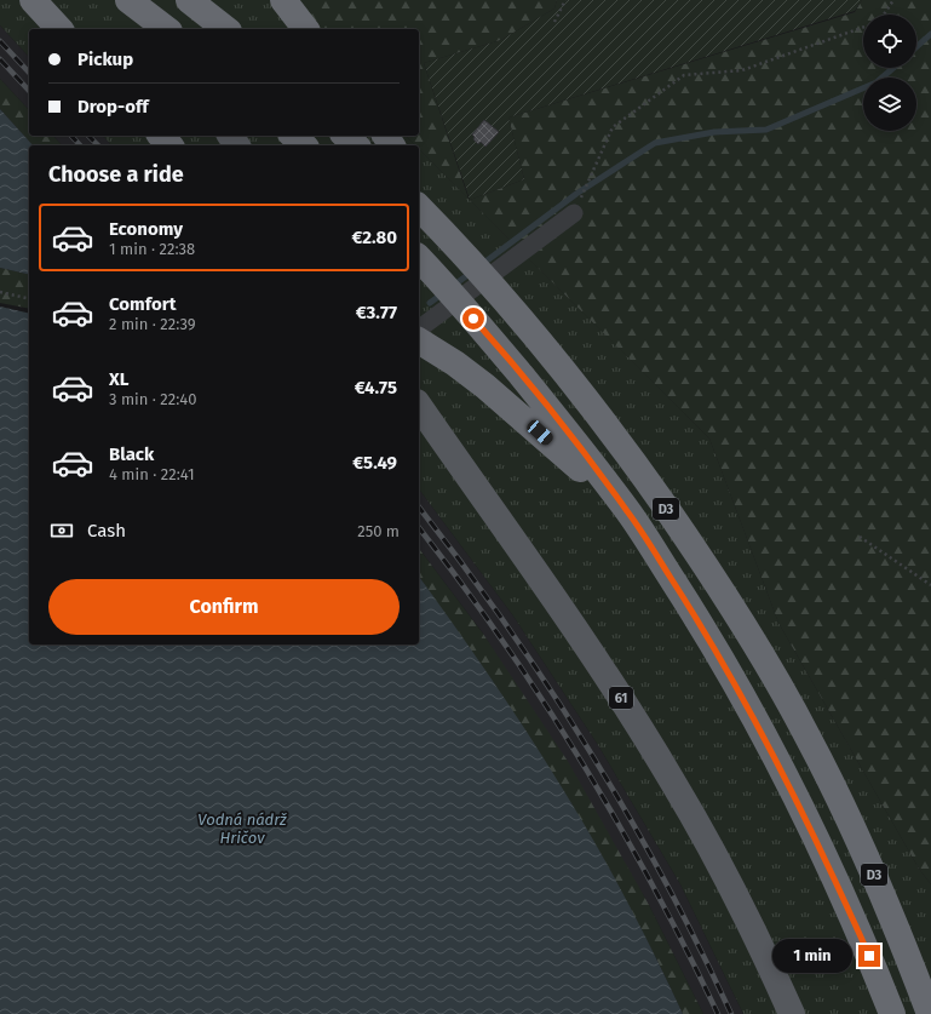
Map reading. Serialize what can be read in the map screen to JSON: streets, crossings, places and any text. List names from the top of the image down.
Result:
{
  "streets": {
    "highway": ["D3"],
    "main road": ["61"]
  },
  "water": ["Vodná nádrž Hričov"],
  "page": {
    "banner": ["Pickup", "Drop-off"],
    "heading": "Choose a ride",
    "list": [
      {
        "name": "Economy",
        "note": "1 min · 22:38",
        "value": "€2.80"
      },
      {
        "name": "Comfort",
        "note": "2 min · 22:39",
        "value": "€3.77"
      },
      {
        "name": "XL",
        "note": "3 min · 22:40",
        "value": "€4.75"
      },
      {
        "name": "Black",
        "note": "4 min · 22:41",
        "value": "€5.49"
      }
    ],
    "pay": ["Cash", "250 m"],
    "buttons": "Confirm",
    "bubble": "1 min"
  }
}
